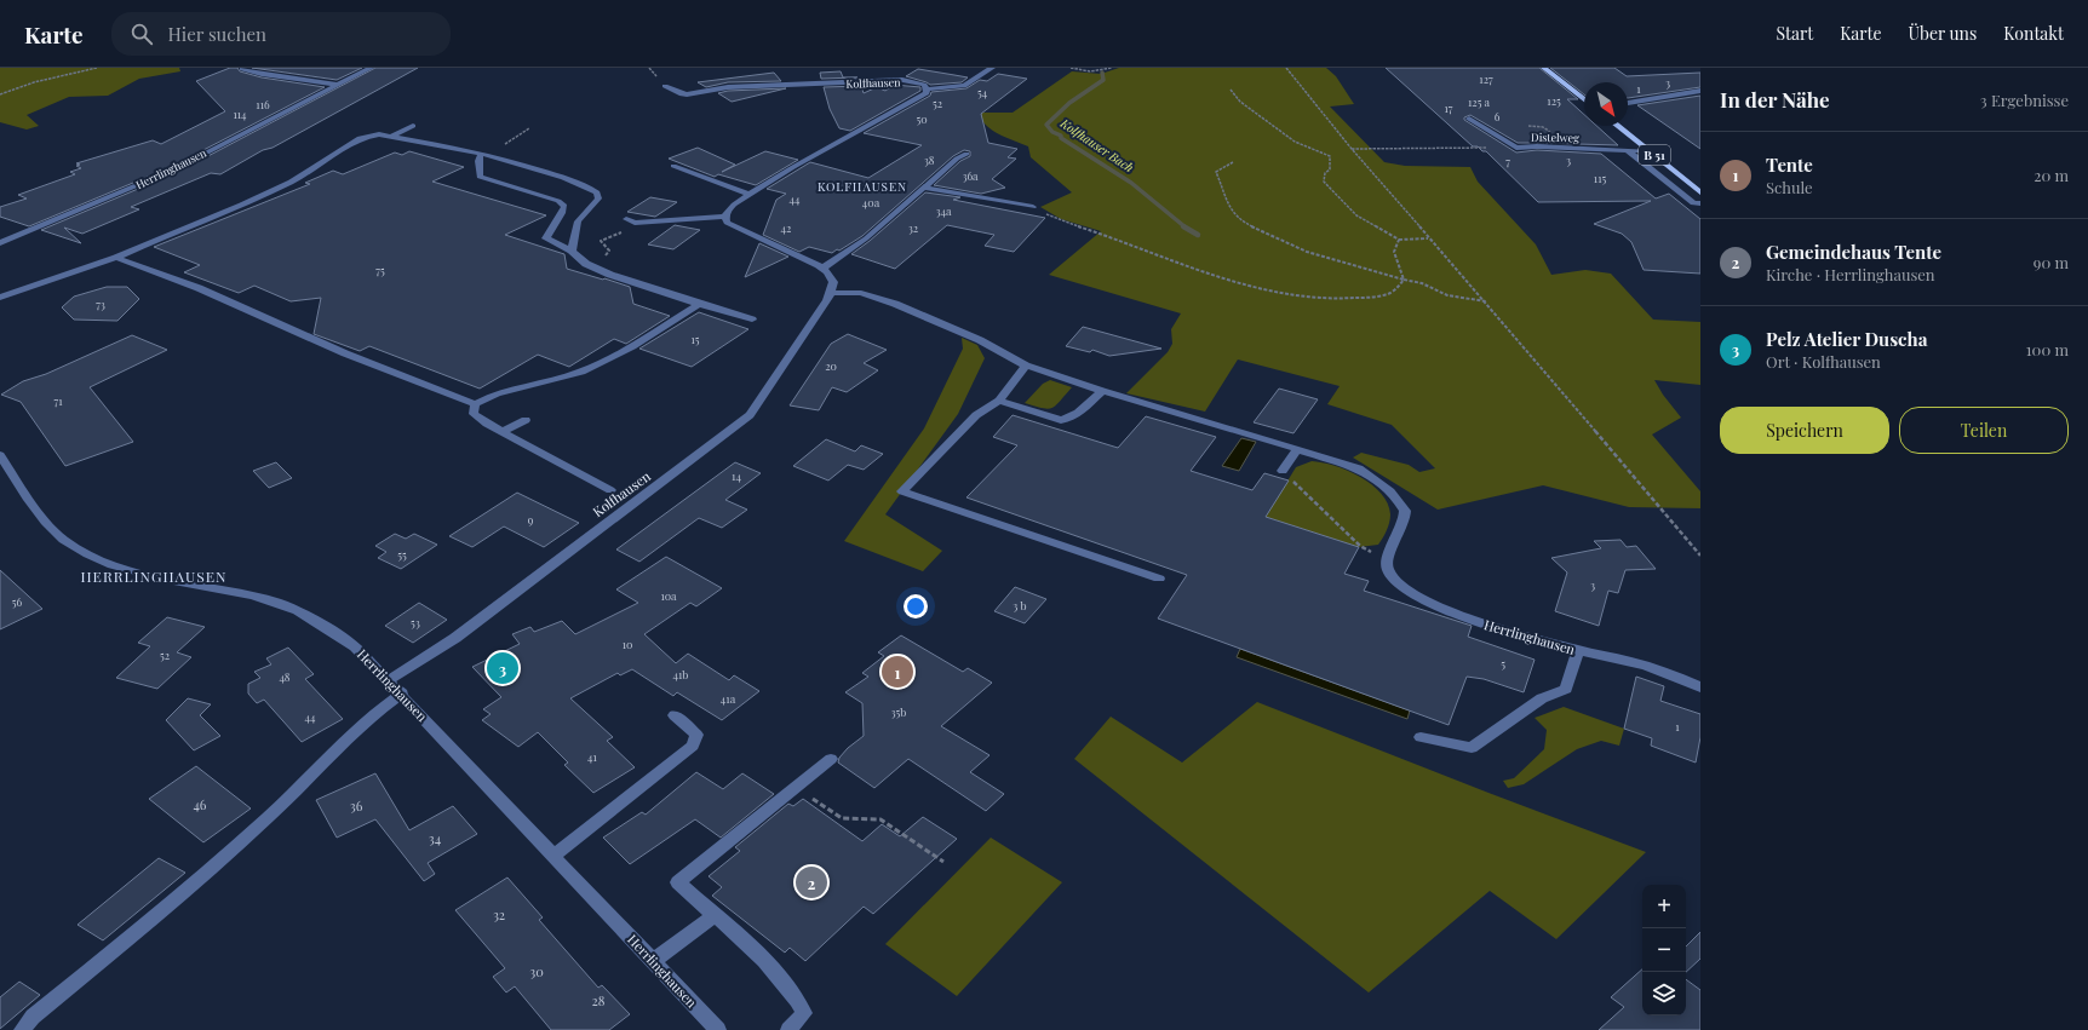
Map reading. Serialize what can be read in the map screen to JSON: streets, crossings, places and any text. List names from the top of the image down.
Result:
{
  "streets": {
    "main road": ["B 51"],
    "street": ["Kolfhausen", "Distelweg", "Herrlinghausen"]
  },
  "crossings": [
    ["Kolfhausen", "Herrlinghausen"],
    ["Distelweg", "B 51"]
  ],
  "districts": ["KOLFHAUSEN", "HERRLINGHAUSEN"],
  "water": ["Kolfhauser Bach"],
  "house_numbers": [
    "127",
    "3",
    "1",
    "54",
    "125",
    "125 a",
    "52",
    "116",
    "17",
    "114",
    "6",
    "50",
    "38",
    "3",
    "7",
    "36a",
    "115",
    "44",
    "40a",
    "34a",
    "42",
    "32",
    "75",
    "73",
    "15",
    "20",
    "71",
    "14",
    "9",
    "55",
    "3",
    "10a",
    "56",
    "3 b",
    "53",
    "10",
    "52",
    "5",
    "41b",
    "48",
    "41a",
    "35b",
    "44",
    "1",
    "41",
    "46",
    "36",
    "34",
    "32",
    "30",
    "28"
  ],
  "north": "bottom right",
  "page": {
    "header": "Karte",
    "search": "Hier suchen",
    "nav": [
      "Start",
      "Karte",
      "Über uns",
      "Kontakt"
    ],
    "heading": ["In der Nähe", "3 Ergebnisse"],
    "list": [
      {
        "mark": "1",
        "name": "Tente",
        "note": "Schule",
        "value": "20 m"
      },
      {
        "mark": "2",
        "name": "Gemeindehaus Tente",
        "note": "Kirche · Herrlinghausen",
        "value": "90 m"
      },
      {
        "mark": "3",
        "name": "Pelz Atelier Duscha",
        "note": "Ort · Kolfhausen",
        "value": "100 m"
      }
    ],
    "buttons": ["Speichern", "Teilen"],
    "pins": ["3", "1", "2"],
    "map_buttons": ["+", "−"]
  }
}
